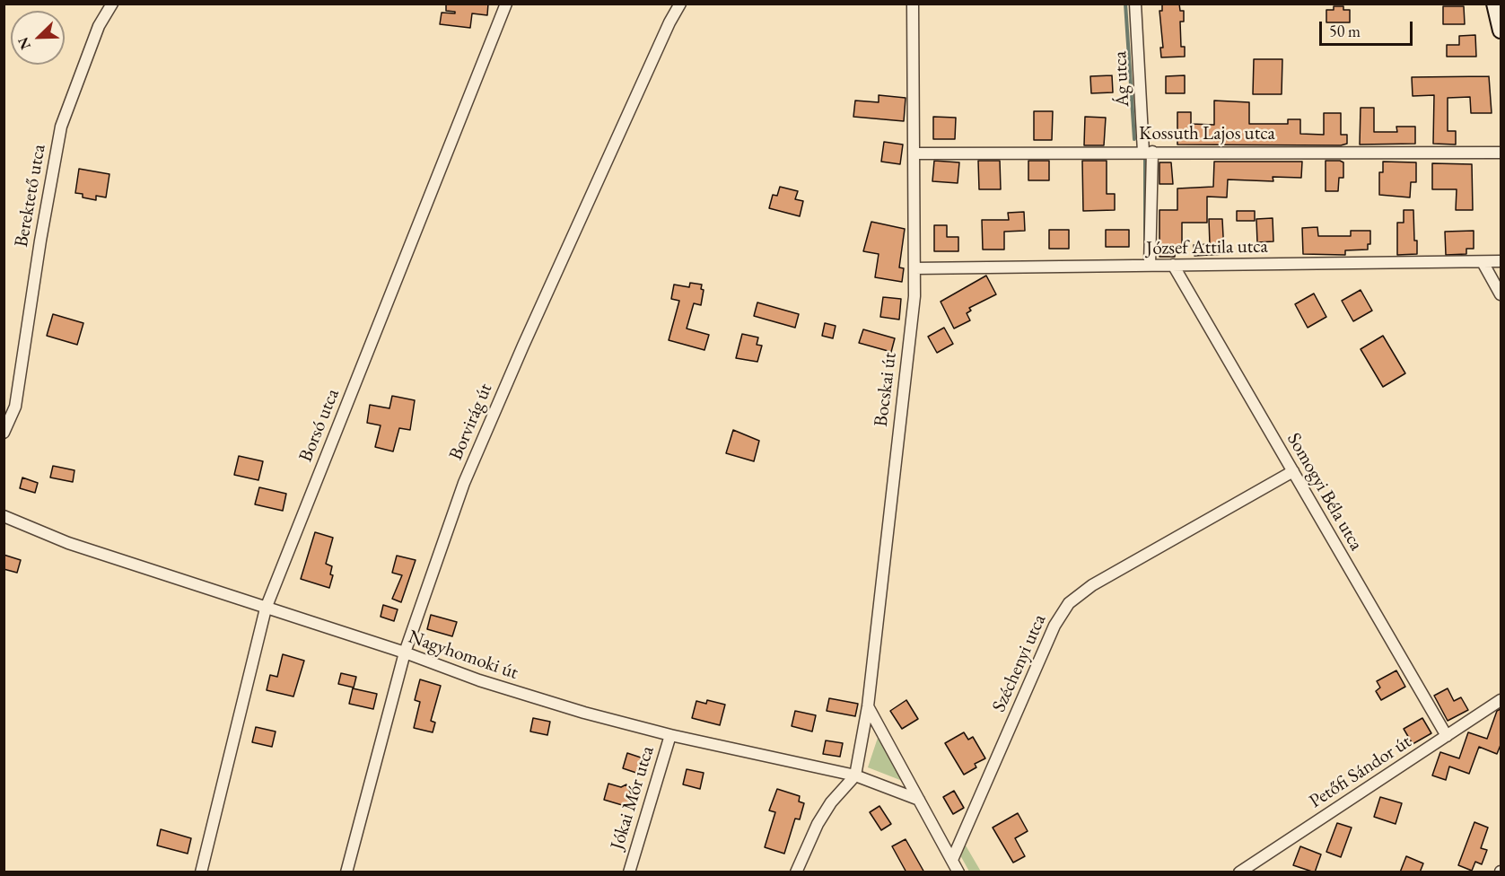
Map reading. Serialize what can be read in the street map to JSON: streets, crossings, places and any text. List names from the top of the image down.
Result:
{
  "streets": {
    "street": [
      "Ág utca",
      "Kossuth Lajos utca",
      "Berektető utca",
      "József Attila utca",
      "Bocskai út",
      "Borvirág út",
      "Borsó utca",
      "Somogyi Béla utca",
      "Nagyhomoki út",
      "Széchenyi utca",
      "Petőfi Sándor út",
      "Jókai Mór utca"
    ]
  },
  "crossings": [
    ["Ág utca", "Kossuth Lajos utca"],
    ["Ág utca", "József Attila utca"],
    ["Kossuth Lajos utca", "Bocskai út"],
    ["József Attila utca", "Bocskai út"],
    ["József Attila utca", "Somogyi Béla utca"],
    ["Bocskai út", "Nagyhomoki út"],
    ["Borvirág út", "Nagyhomoki út"],
    ["Borsó utca", "Nagyhomoki út"],
    ["Somogyi Béla utca", "Széchenyi utca"],
    ["Somogyi Béla utca", "Petőfi Sándor út"],
    ["Nagyhomoki út", "Jókai Mór utca"]
  ],
  "scale_bar": "50 m",
  "north": "bottom left"
}
